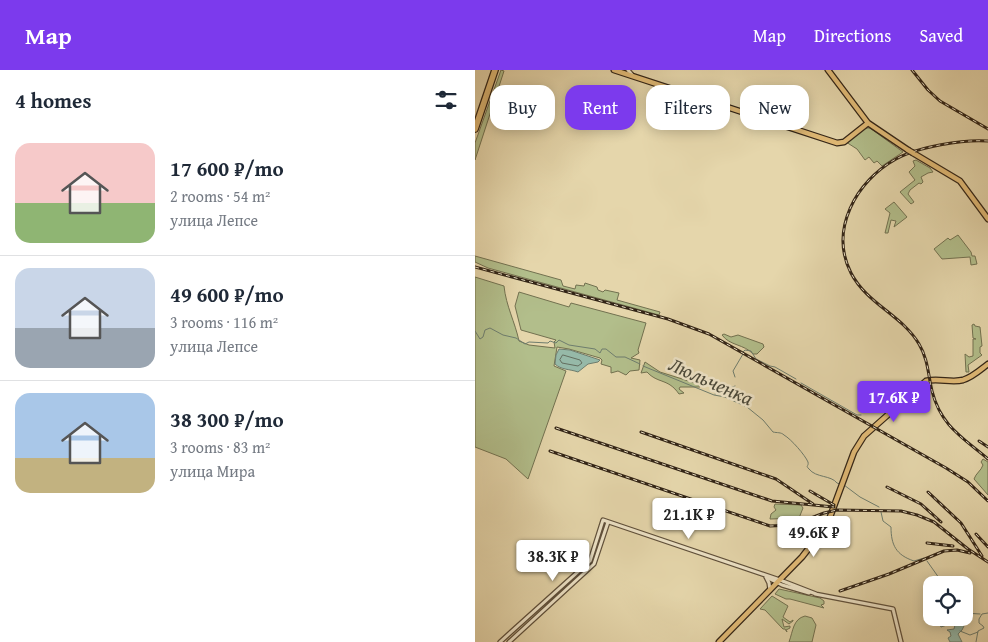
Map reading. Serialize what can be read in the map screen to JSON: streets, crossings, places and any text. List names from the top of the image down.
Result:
{
  "water": ["Люльченка"],
  "page": {
    "header": "Map",
    "nav": ["Map", "Directions", "Saved"],
    "heading": "4 homes",
    "chip": [
      "Buy",
      "Rent",
      "Filters",
      "New"
    ],
    "list": [
      {
        "name": "17 600 ₽/mo",
        "note": "2 rooms · 54 m² · улица Лепсе"
      },
      {
        "name": "49 600 ₽/mo",
        "note": "3 rooms · 116 m² · улица Лепсе"
      },
      {
        "name": "38 300 ₽/mo",
        "note": "3 rooms · 83 m² · улица Мира"
      }
    ],
    "price": [
      "17.6K ₽",
      "21.1K ₽",
      "49.6K ₽",
      "38.3K ₽"
    ]
  }
}
